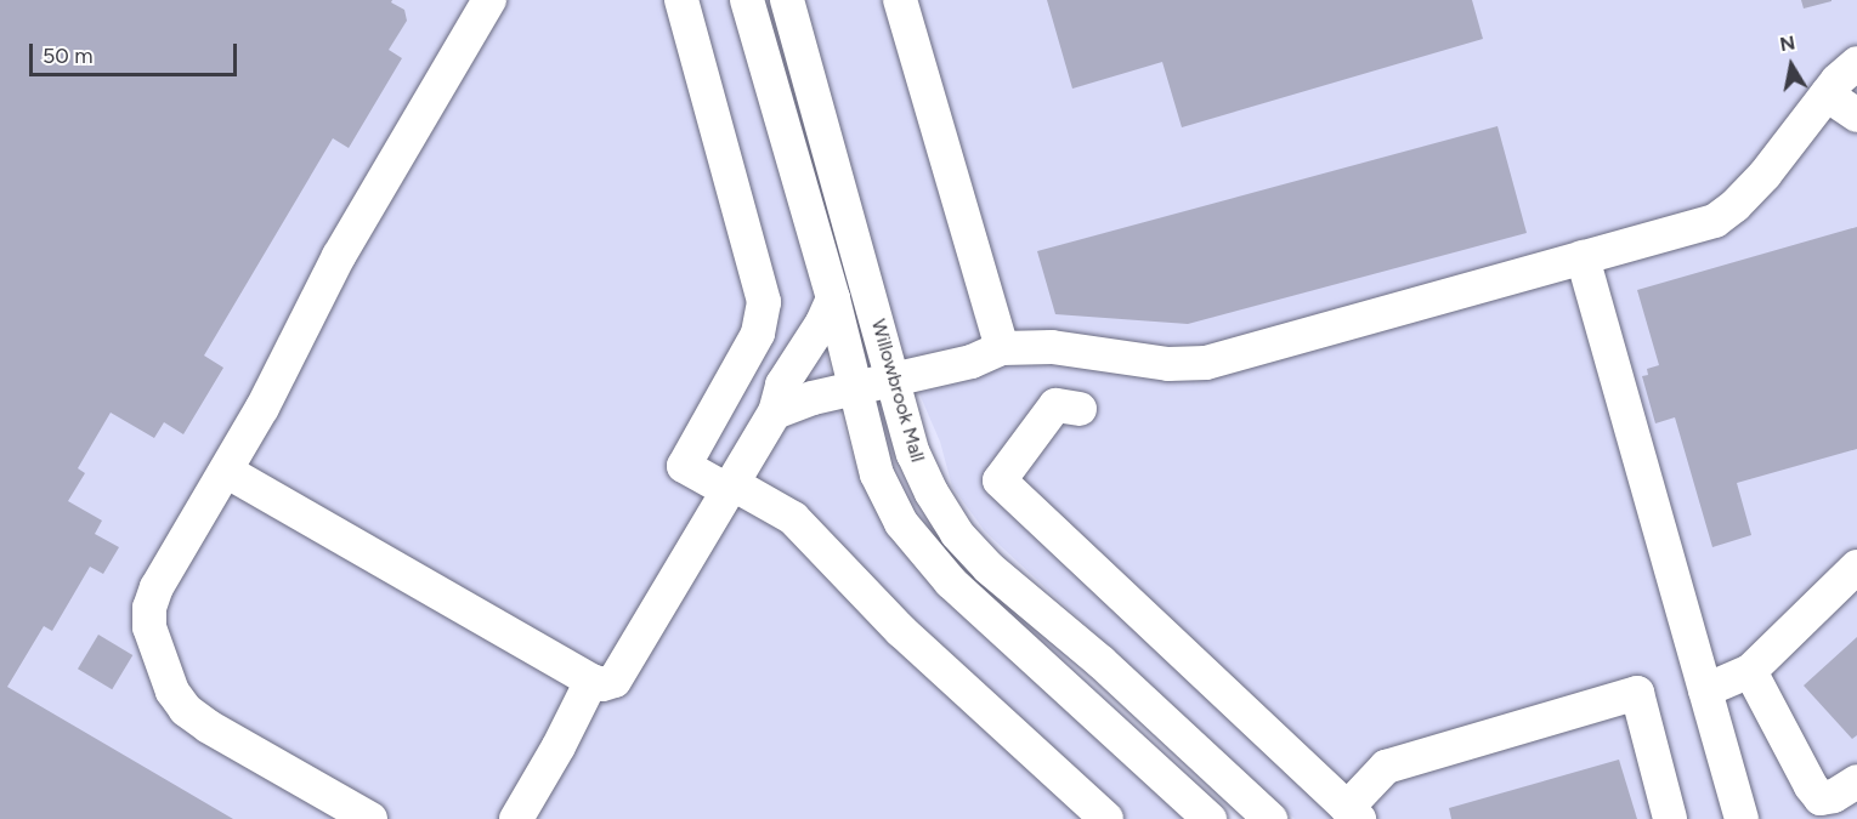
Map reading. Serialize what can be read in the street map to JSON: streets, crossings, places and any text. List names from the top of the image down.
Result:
{
  "streets": {
    "street": ["Willowbrook Mall"]
  },
  "scale_bar": "50 m",
  "north": "top"
}
